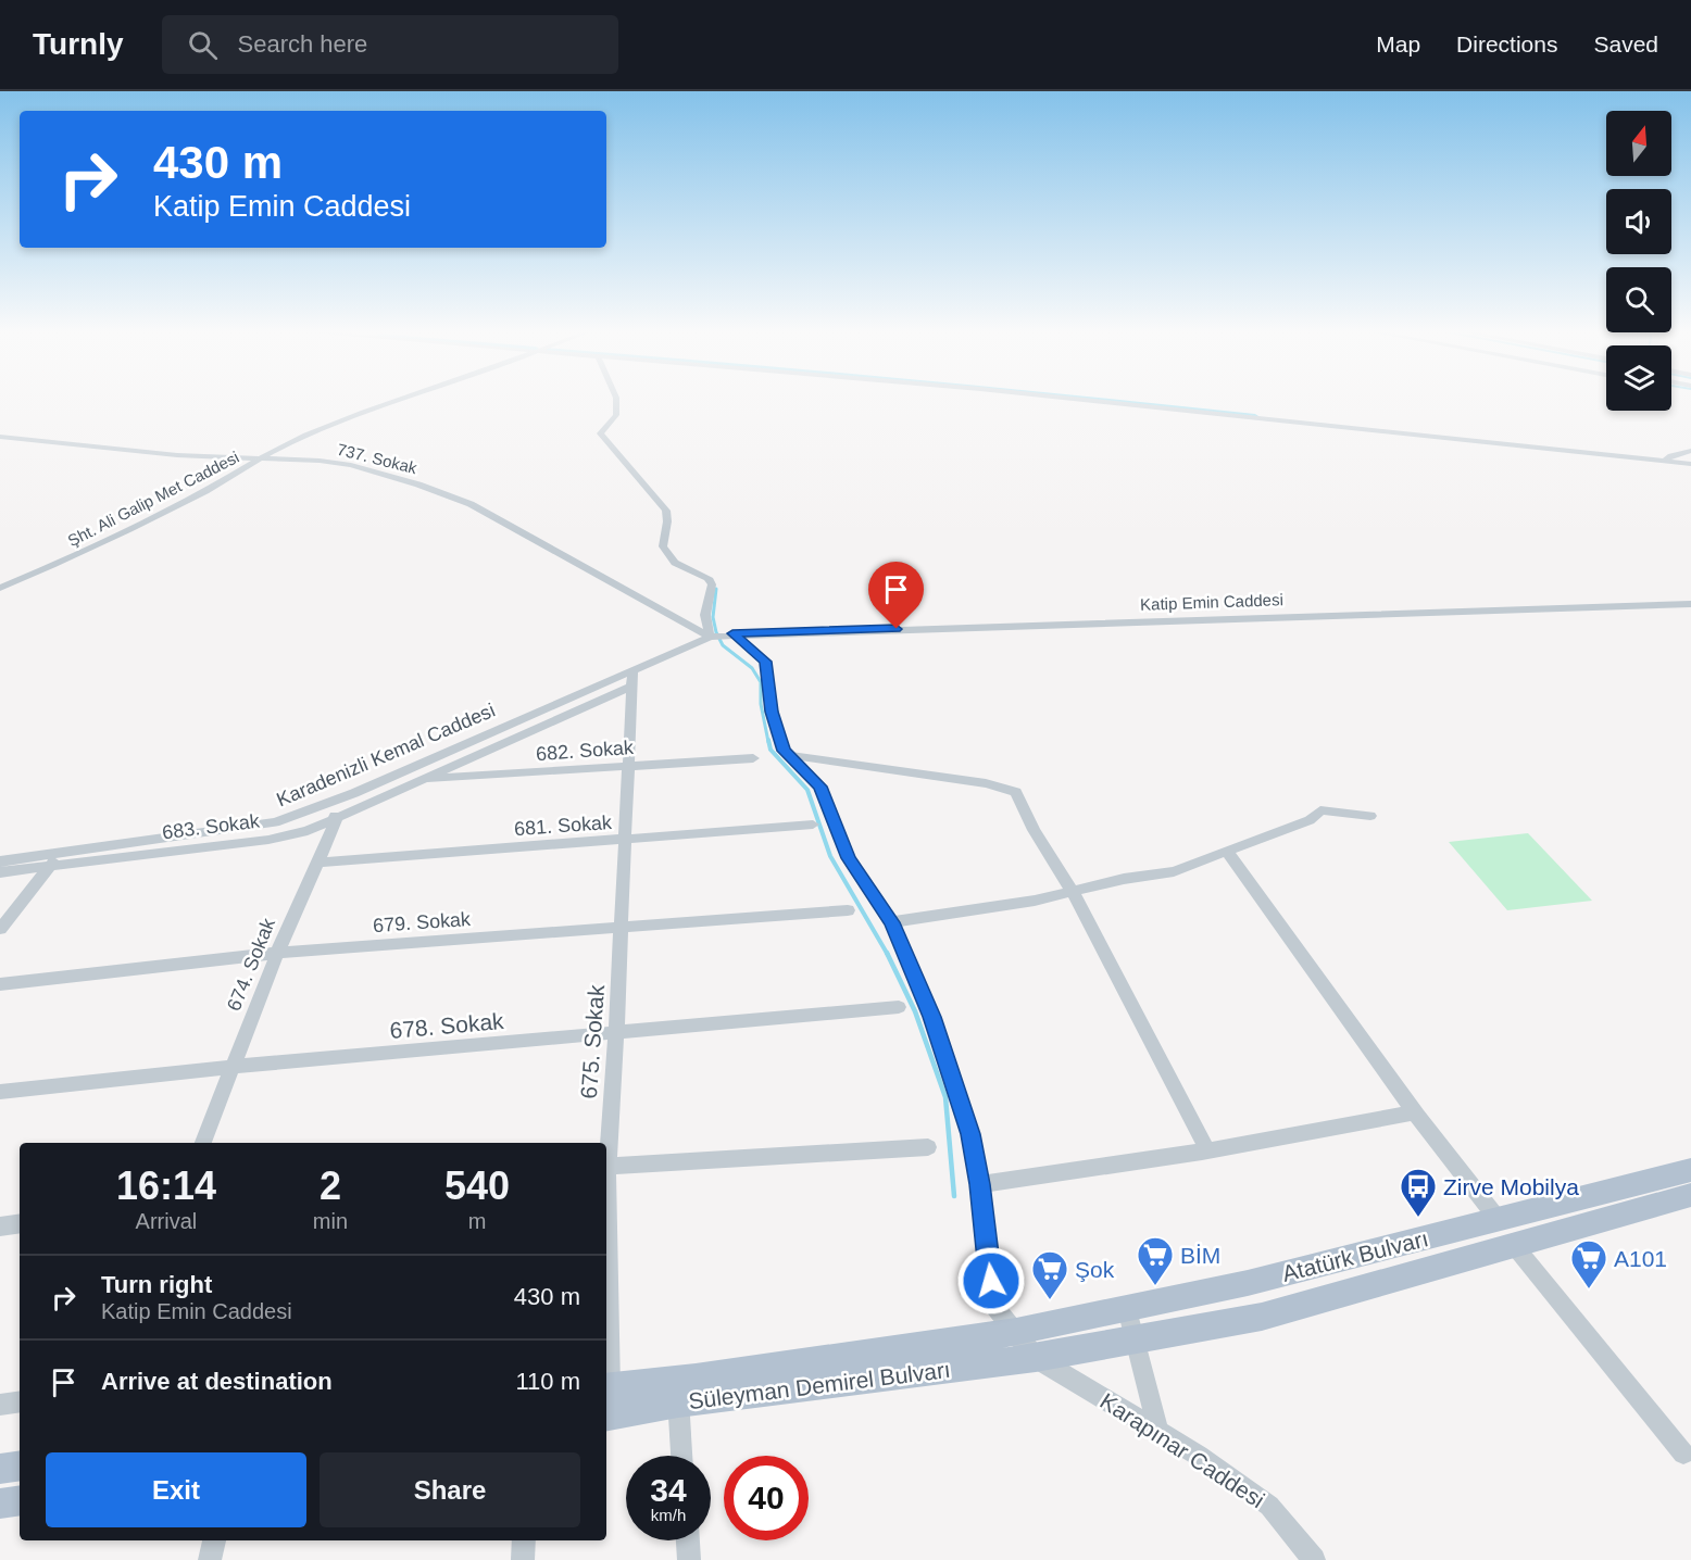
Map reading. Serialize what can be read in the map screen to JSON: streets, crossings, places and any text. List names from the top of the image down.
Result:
{
  "streets": {
    "main road": ["Atatürk Bulvarı", "Süleyman Demirel Bulvarı"],
    "street": [
      "737. Sokak",
      "Şht. Ali Galip Met Caddesi",
      "Katip Emin Caddesi",
      "682. Sokak",
      "Karadenizli Kemal Caddesi",
      "681. Sokak",
      "683. Sokak",
      "679. Sokak",
      "674. Sokak",
      "678. Sokak",
      "675. Sokak",
      "Karapınar Caddesi"
    ]
  },
  "crossings": [
    ["737. Sokak", "Şht. Ali Galip Met Caddesi"],
    ["737. Sokak", "Katip Emin Caddesi"],
    ["737. Sokak", "Karadenizli Kemal Caddesi"],
    ["Katip Emin Caddesi", "Karadenizli Kemal Caddesi"],
    ["682. Sokak", "683. Sokak"],
    ["682. Sokak", "675. Sokak"],
    ["Karadenizli Kemal Caddesi", "683. Sokak"],
    ["Karadenizli Kemal Caddesi", "675. Sokak"],
    ["681. Sokak", "674. Sokak"],
    ["681. Sokak", "675. Sokak"],
    ["683. Sokak", "674. Sokak"],
    ["683. Sokak", "675. Sokak"],
    ["679. Sokak", "674. Sokak"],
    ["679. Sokak", "675. Sokak"],
    ["674. Sokak", "678. Sokak"],
    ["678. Sokak", "675. Sokak"],
    ["675. Sokak", "Süleyman Demirel Bulvarı"],
    ["Atatürk Bulvarı", "Süleyman Demirel Bulvarı"],
    ["Atatürk Bulvarı", "Karapınar Caddesi"],
    ["Süleyman Demirel Bulvarı", "Karapınar Caddesi"]
  ],
  "places": {
    "bus stop": ["Zirve Mobilya"],
    "supermarket": ["BİM", "A101", "Şok"]
  },
  "north": "top",
  "page": {
    "header": "Turnly",
    "search": "Search here",
    "nav": ["Map", "Directions", "Saved"],
    "turn": ["430 m", "Katip Emin Caddesi"],
    "eta": [
      "16:14",
      "Arrival",
      "2",
      "min",
      "540",
      "m"
    ],
    "list": [
      {
        "name": "Turn right",
        "note": "Katip Emin Caddesi",
        "value": "430 m"
      },
      {
        "name": "Arrive at destination",
        "value": "110 m"
      }
    ],
    "buttons": ["Exit", "Share"],
    "speed": "34 km/h",
    "limit": "40"
  }
}
